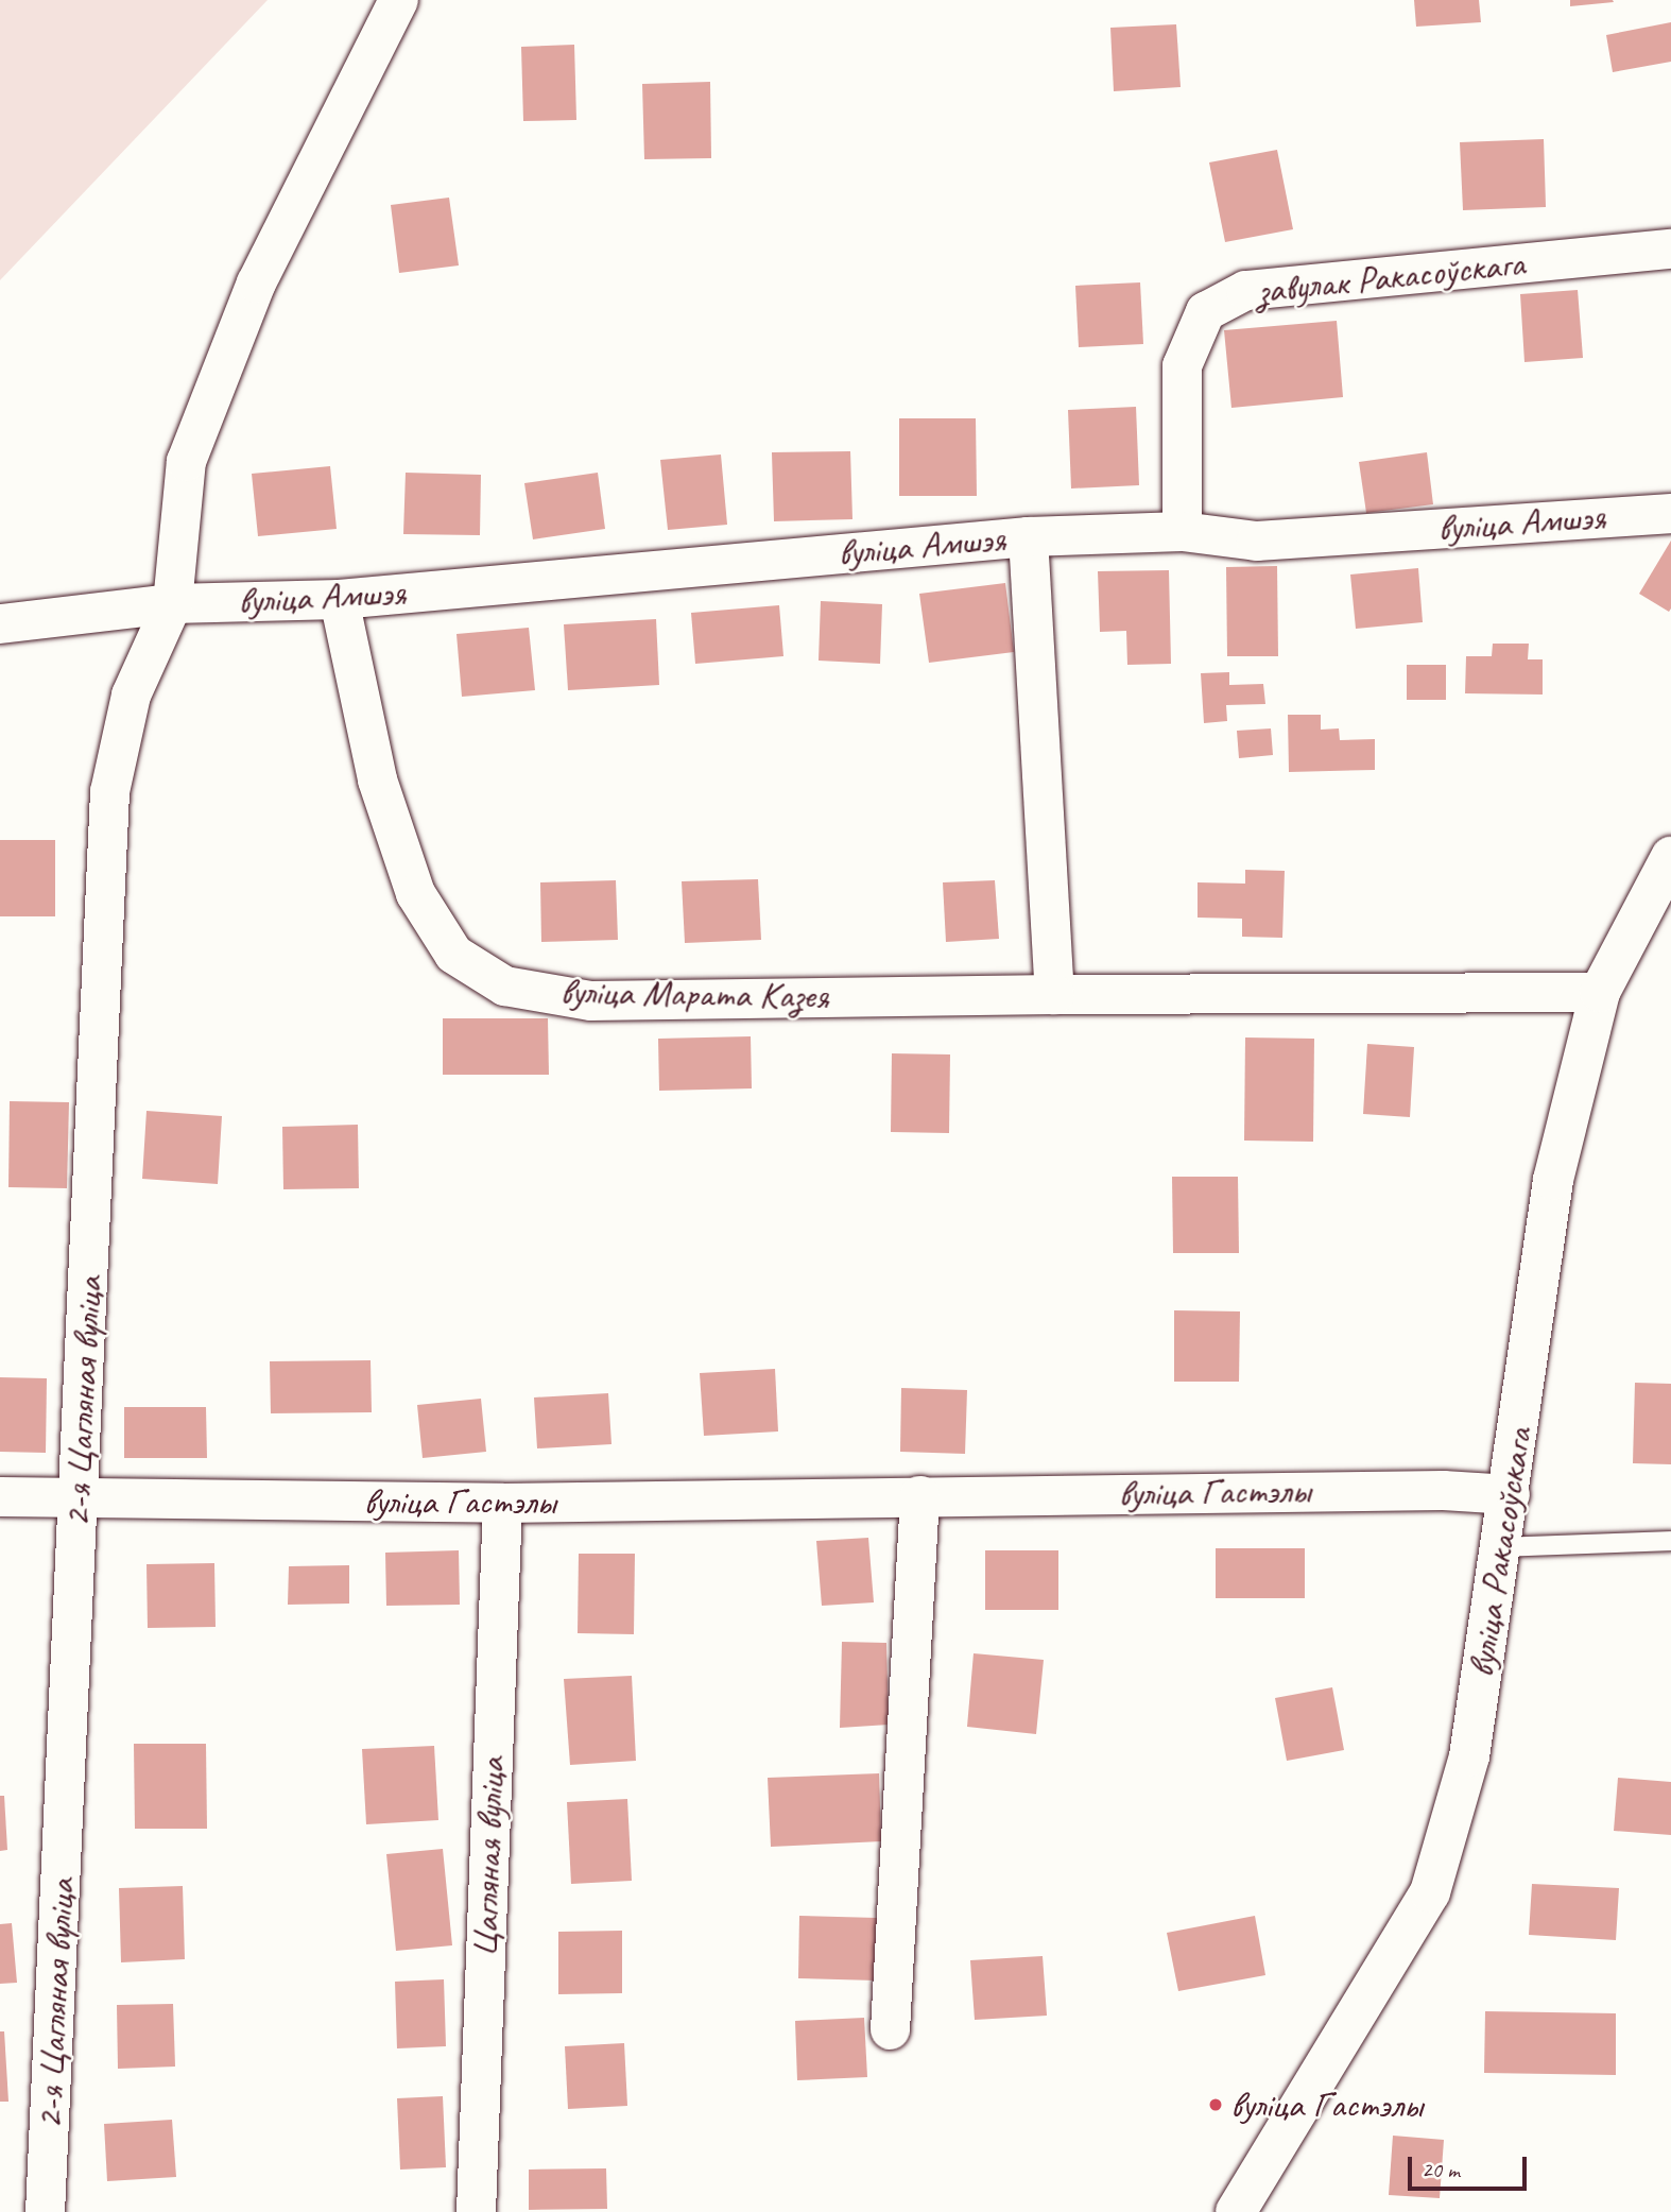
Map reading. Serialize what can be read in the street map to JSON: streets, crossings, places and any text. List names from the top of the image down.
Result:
{
  "streets": {
    "street": [
      "завулак Ракасоўскага",
      "вуліца Амшэя",
      "вуліца Марата Казея",
      "2-я Цагляная вуліца",
      "вуліца Гастэлы",
      "вуліца Ракасоўскага",
      "Цагляная вуліца"
    ]
  },
  "crossings": [
    ["завулак Ракасоўскага", "вуліца Амшэя"],
    ["вуліца Амшэя", "вуліца Марата Казея"],
    ["вуліца Амшэя", "2-я Цагляная вуліца"],
    ["вуліца Марата Казея", "вуліца Ракасоўскага"],
    ["2-я Цагляная вуліца", "вуліца Гастэлы"],
    ["вуліца Гастэлы", "вуліца Ракасоўскага"],
    ["вуліца Гастэлы", "Цагляная вуліца"]
  ],
  "places": ["вуліца Гастэлы"],
  "scale_bar": "20 m"
}
